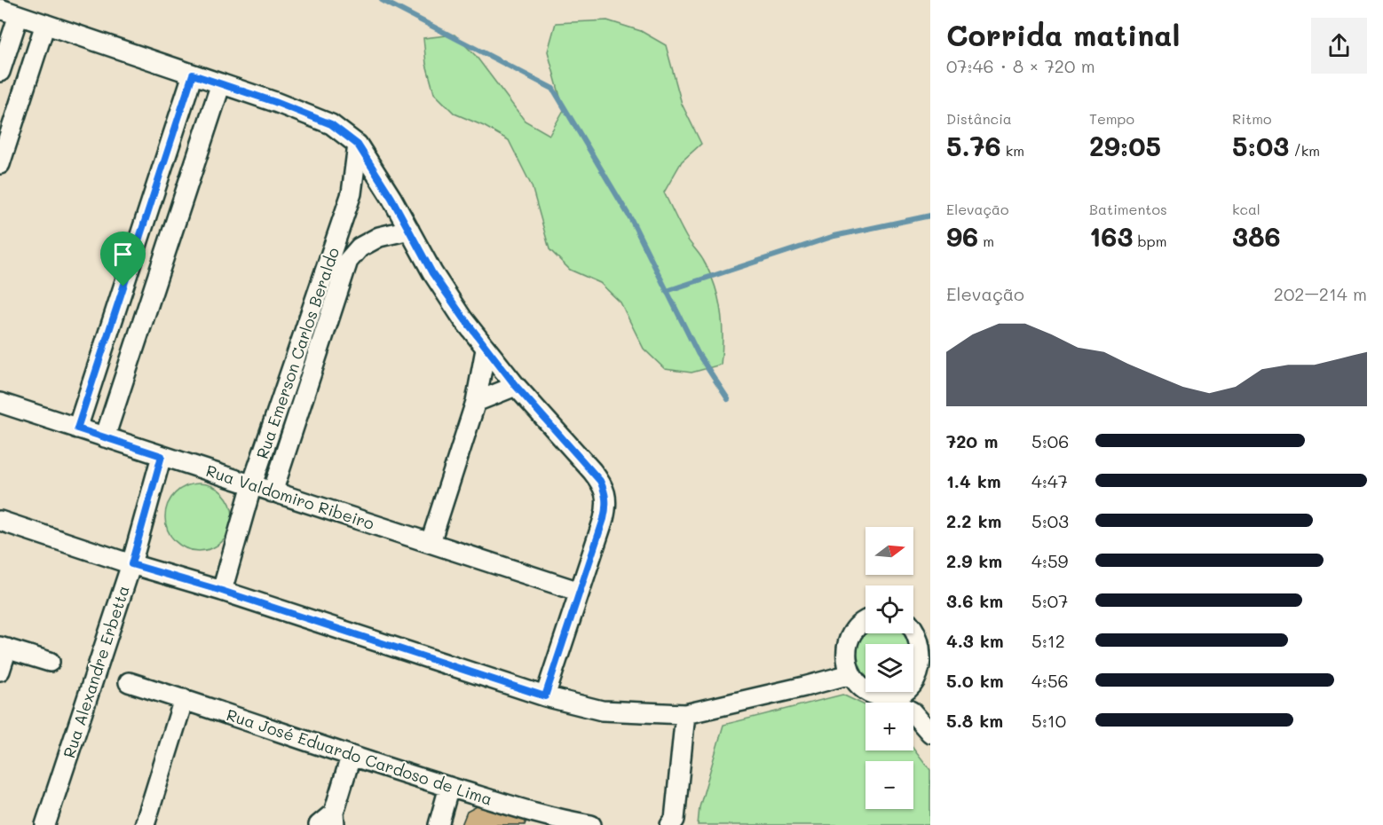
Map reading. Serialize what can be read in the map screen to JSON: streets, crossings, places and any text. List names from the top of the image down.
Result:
{
  "streets": {
    "street": [
      "Rua Emerson Carlos Beraldo",
      "Rua Valdomiro Ribeiro",
      "Rua Alexandre Erbetta",
      "Rua José Eduardo Cardoso de Lima"
    ]
  },
  "crossings": [
    ["Rua Emerson Carlos Beraldo", "Rua Valdomiro Ribeiro"],
    ["Rua Valdomiro Ribeiro", "Rua Alexandre Erbetta"]
  ],
  "north": "right",
  "page": {
    "heading": ["Corrida matinal", "07:46 · 8 × 720 m"],
    "stats": [
      ["Distância", "5.76 km"],
      ["Tempo", "29:05"],
      ["Ritmo", "5:03 /km"],
      ["Elevação", "96 m"],
      ["Batimentos", "163 bpm"],
      ["kcal", "386"]
    ],
    "chart": ["Elevação", "202–214 m"],
    "list": [
      {
        "name": "720 m",
        "note": "5:06"
      },
      {
        "name": "1.4 km",
        "note": "4:47"
      },
      {
        "name": "2.2 km",
        "note": "5:03"
      },
      {
        "name": "2.9 km",
        "note": "4:59"
      },
      {
        "name": "3.6 km",
        "note": "5:07"
      },
      {
        "name": "4.3 km",
        "note": "5:12"
      },
      {
        "name": "5.0 km",
        "note": "4:56"
      },
      {
        "name": "5.8 km",
        "note": "5:10"
      }
    ],
    "map_buttons": ["+", "−"]
  }
}
